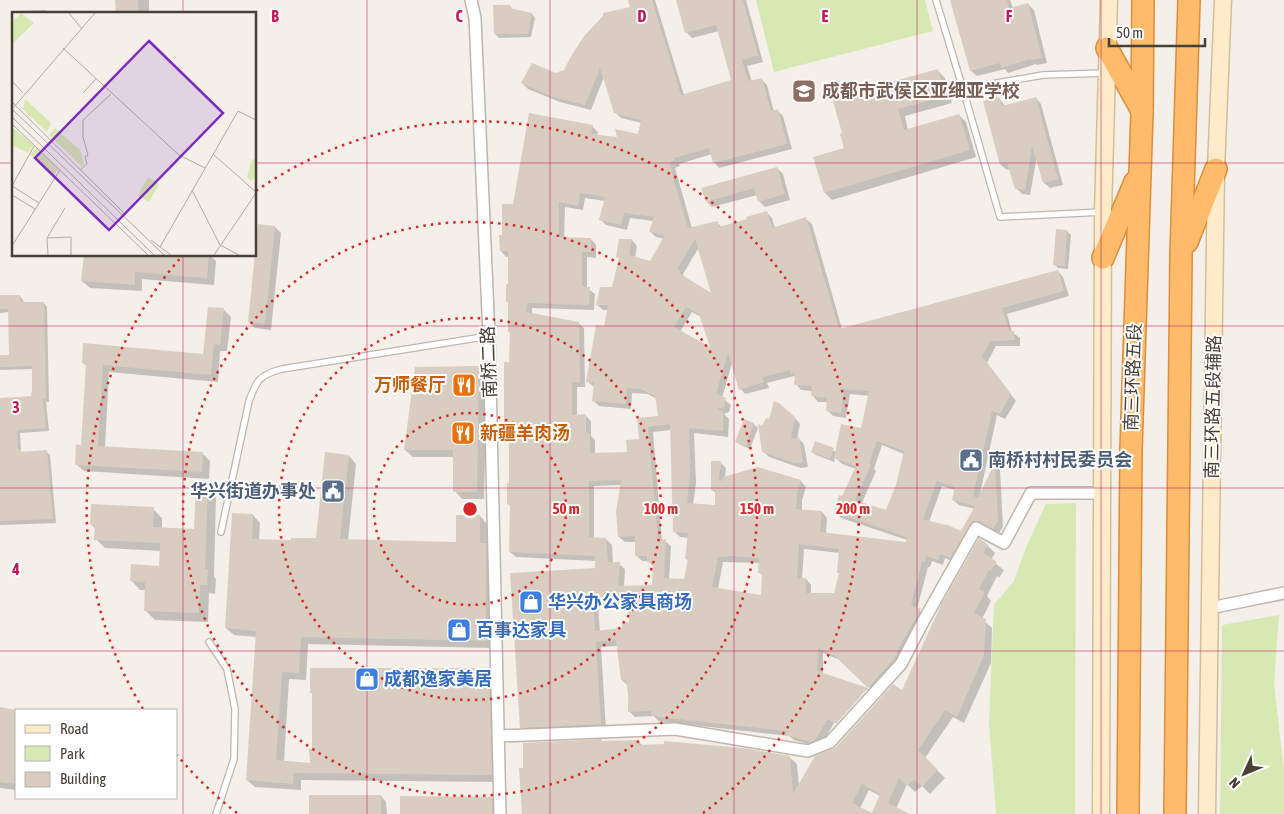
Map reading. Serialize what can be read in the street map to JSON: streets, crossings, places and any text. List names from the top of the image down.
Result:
{
  "streets": {
    "highway": ["南三环路五段"],
    "main road": ["南三环路五段辅路"],
    "street": ["南桥二路"]
  },
  "places": {
    "school or university": ["成都市武侯区亚细亚学校"],
    "restaurant": ["万师餐厅", "新疆羊肉汤"],
    "public building": ["南桥村村民委员会", "华兴街道办事处"],
    "shop": ["华兴办公家具商场", "百事达家具", "成都逸家美居"]
  },
  "legend": ["Road", "Park", "Building"],
  "scale_bar": "50 m",
  "north": "bottom left",
  "grid": {
    "columns": [
      "B",
      "C",
      "D",
      "E",
      "F"
    ],
    "rows": ["3", "4"]
  },
  "rings": [
    "50 m",
    "100 m",
    "150 m",
    "200 m"
  ]
}
